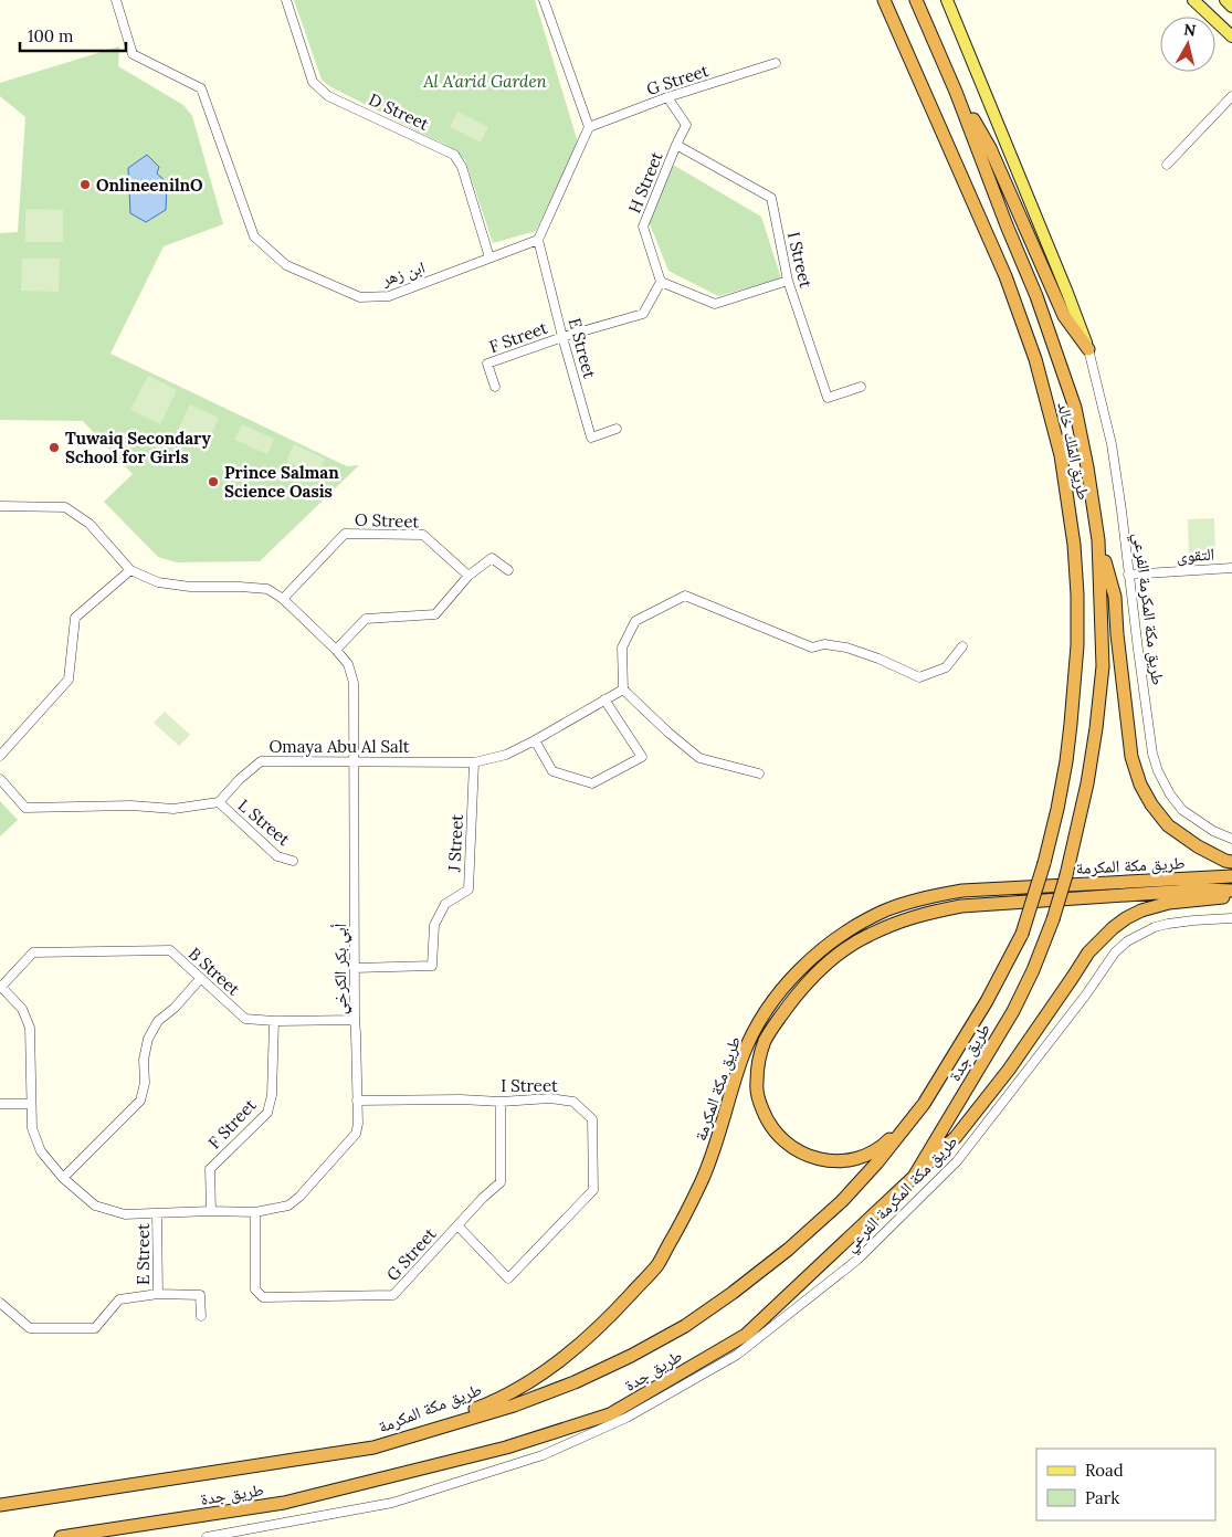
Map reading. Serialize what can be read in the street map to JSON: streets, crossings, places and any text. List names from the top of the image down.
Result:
{
  "streets": {
    "highway": ["طريق الملك خالد", "طريق مكة المكرمة", "طريق جدة"],
    "street": [
      "G Street",
      "D Street",
      "H Street",
      "I Street",
      "ابن زهر",
      "F Street",
      "E Street",
      "O Street",
      "التقوى",
      "طريق مكة المكرمة الفرعي",
      "Omaya Abu Al Salt",
      "L Street",
      "J Street",
      "أبي بكر الكرخي",
      "B Street"
    ]
  },
  "crossings": [
    ["G Street", "H Street"],
    ["G Street", "I Street"],
    ["G Street", "أبي بكر الكرخي"],
    ["D Street", "ابن زهر"],
    ["H Street", "I Street"],
    ["H Street", "F Street"],
    ["I Street", "أبي بكر الكرخي"],
    ["ابن زهر", "E Street"],
    ["F Street", "E Street"],
    ["F Street", "أبي بكر الكرخي"],
    ["F Street", "B Street"],
    ["E Street", "أبي بكر الكرخي"],
    ["طريق الملك خالد", "طريق جدة"],
    ["O Street", "أبي بكر الكرخي"],
    ["التقوى", "طريق مكة المكرمة الفرعي"],
    ["Omaya Abu Al Salt", "L Street"],
    ["Omaya Abu Al Salt", "J Street"],
    ["Omaya Abu Al Salt", "أبي بكر الكرخي"],
    ["J Street", "أبي بكر الكرخي"],
    ["طريق مكة المكرمة", "طريق جدة"],
    ["أبي بكر الكرخي", "B Street"]
  ],
  "parks": ["Al A'arid Garden"],
  "places": ["OnlineenilnO", "Tuwaiq Secondary School for Girls", "Prince Salman Science Oasis"],
  "legend": ["Road", "Park"],
  "scale_bar": "100 m",
  "north": "top"
}
